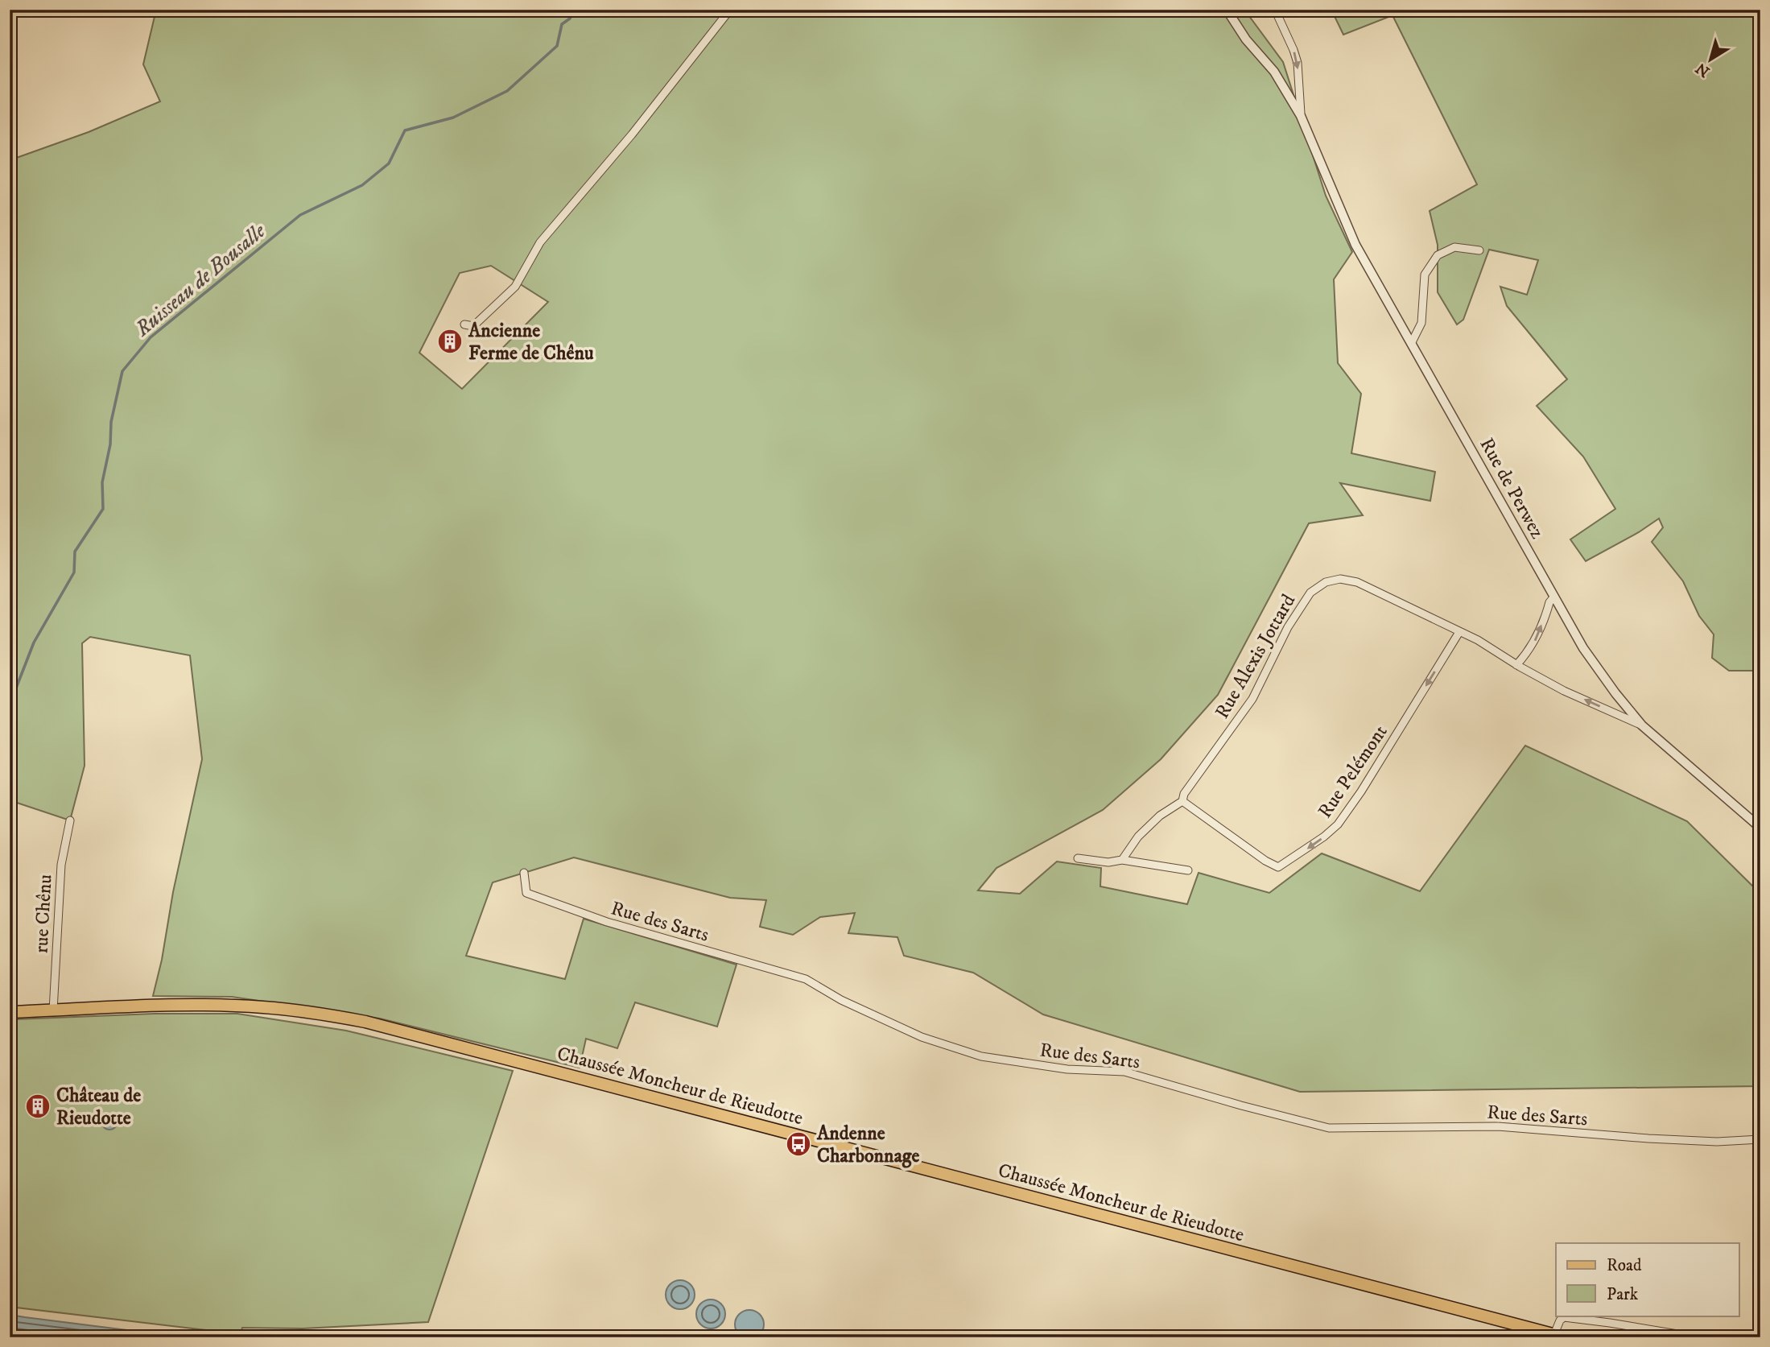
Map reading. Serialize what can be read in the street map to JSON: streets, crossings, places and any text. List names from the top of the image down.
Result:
{
  "streets": {
    "main road": ["Chaussée Moncheur de Rieudotte"],
    "street": [
      "Rue de Perwez",
      "Rue Alexis Jottard",
      "Rue Pelémont",
      "rue Chênu",
      "Rue des Sarts"
    ]
  },
  "crossings": [
    ["Rue Alexis Jottard", "Rue Pelémont"],
    ["rue Chênu", "Chaussée Moncheur de Rieudotte"]
  ],
  "water": ["Ruisseau de Bousalle"],
  "places": {
    "building": ["Ancienne Ferme de Chênu", "Château de Rieudotte"],
    "bus stop": ["Andenne Charbonnage"]
  },
  "legend": ["Road", "Park"],
  "north": "bottom left"
}
